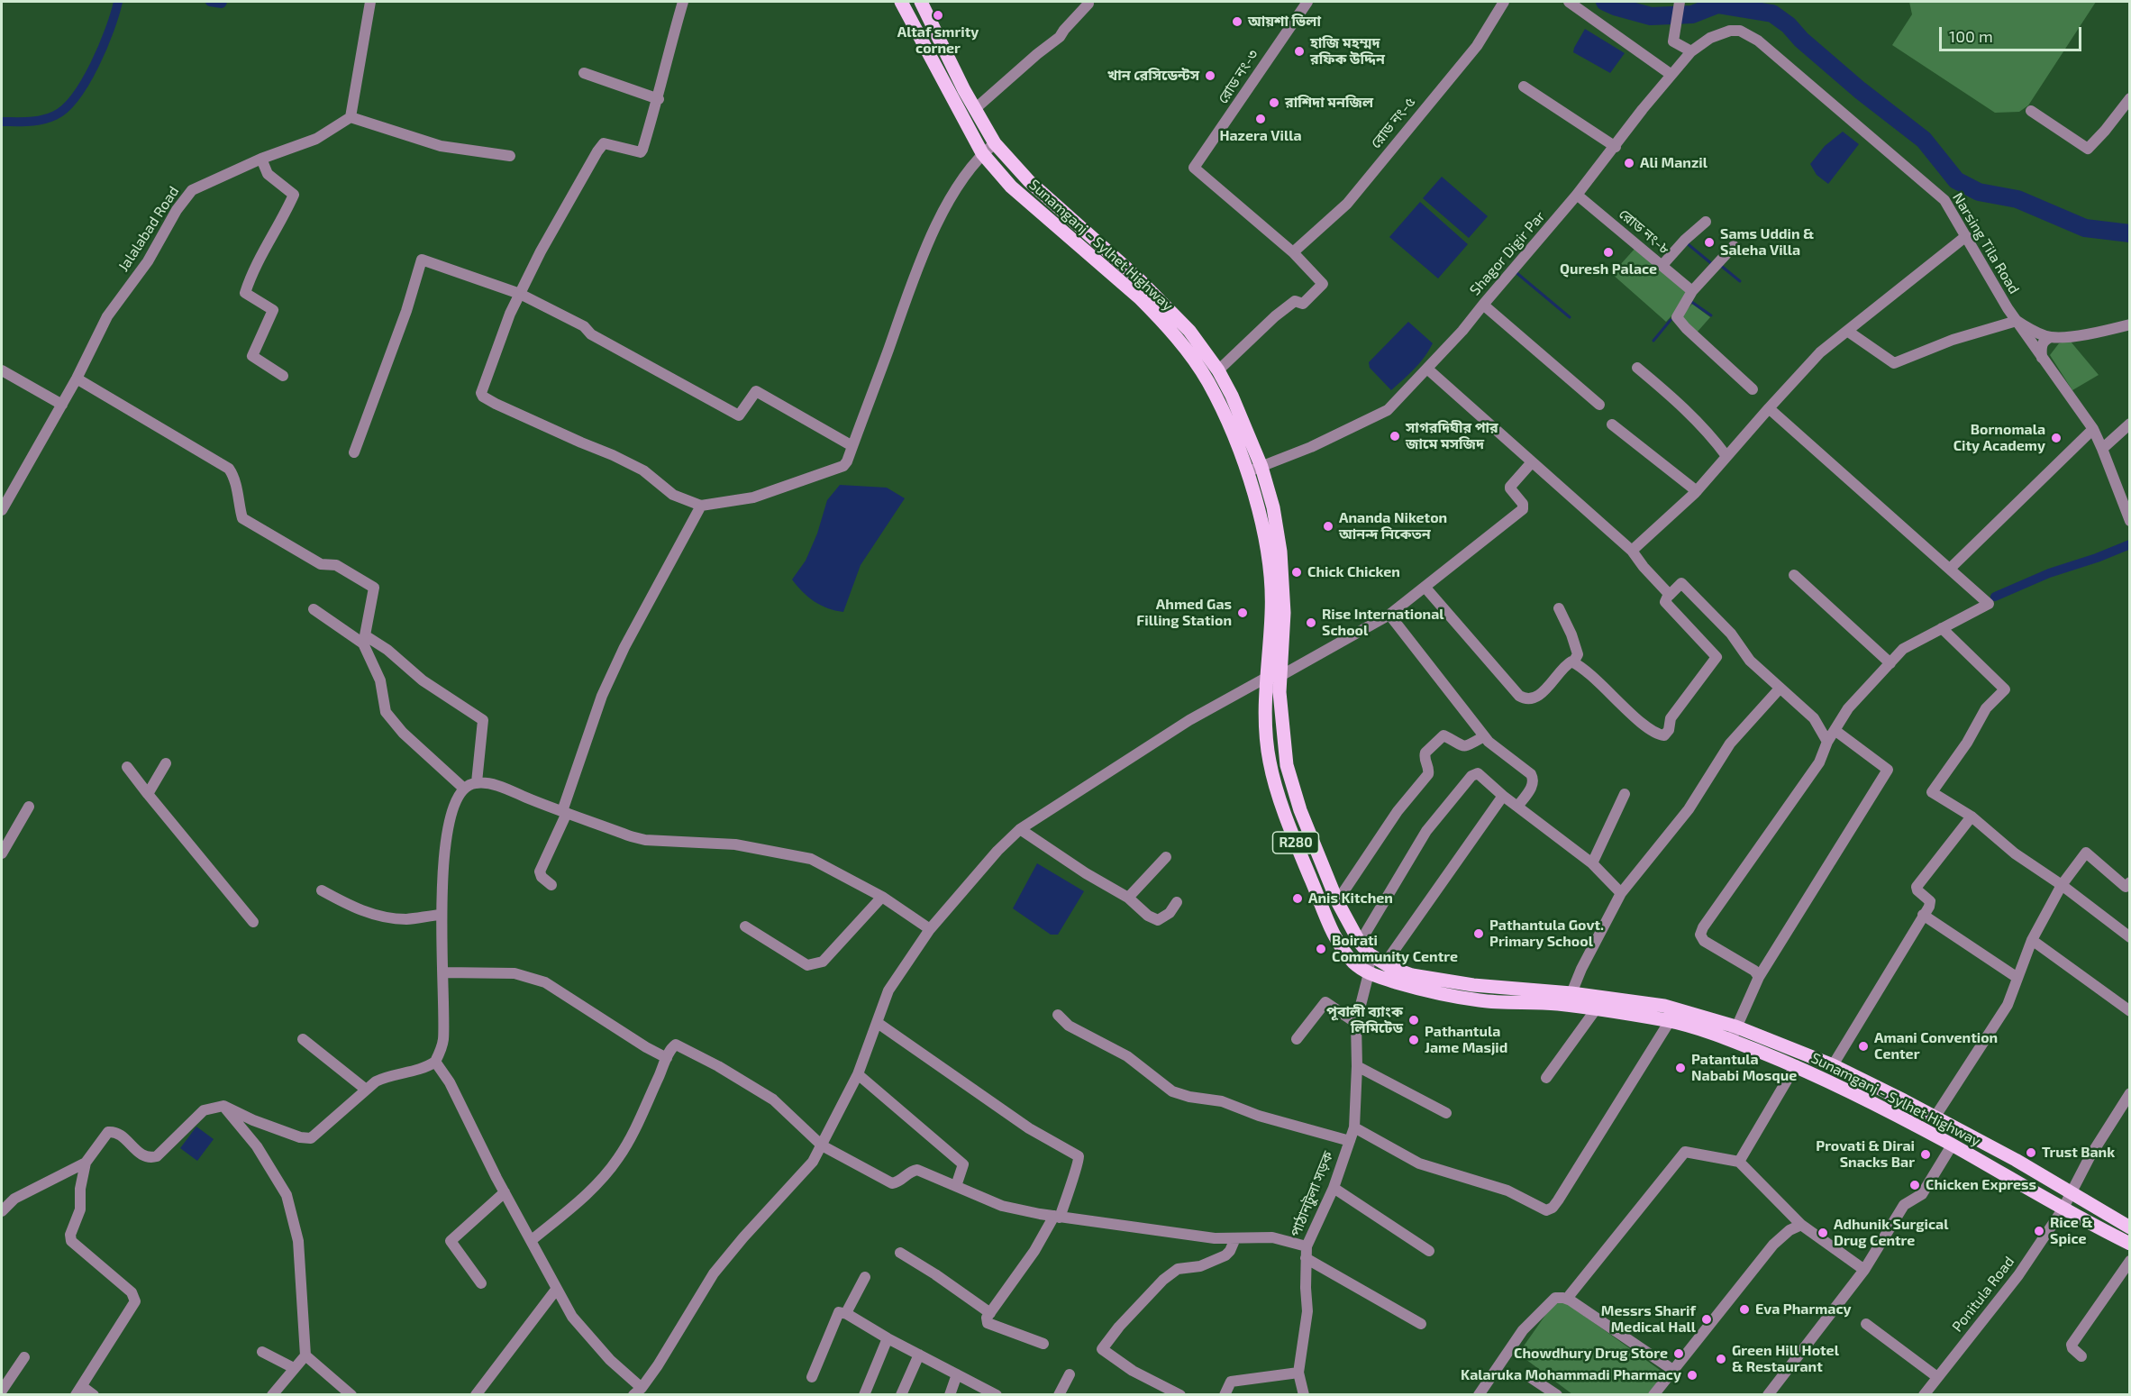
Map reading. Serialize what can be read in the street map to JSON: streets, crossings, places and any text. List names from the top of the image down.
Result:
{
  "streets": {
    "main road": ["Sunamganj - Sylhet Highway", "R280"],
    "street": [
      "রোড নং-৩",
      "রোড নং-৫",
      "Jalalabad Road",
      "রোড নং-৮",
      "Narsing Tila Road",
      "Shagor Digir Par",
      "পাঠানটুলা সড়ক",
      "Ponitula Road"
    ]
  },
  "crossings": [
    ["রোড নং-৩", "রোড নং-৫"],
    ["রোড নং-৮", "Shagor Digir Par"],
    ["Narsing Tila Road", "Shagor Digir Par"],
    ["Sunamganj - Sylhet Highway", "Shagor Digir Par"],
    ["Sunamganj - Sylhet Highway", "পাঠানটুলা সড়ক"],
    ["Sunamganj - Sylhet Highway", "Ponitula Road"]
  ],
  "places": [
    "Altaf smrity corner",
    "আয়শা ভিলা",
    "হাজি মহম্মদ রফিক উদ্দিন",
    "খান রেসিডেন্টস",
    "রাশিদা মনজিল",
    "Hazera Villa",
    "Ali Manzil",
    "Sams Uddin & Saleha Villa",
    "Quresh Palace",
    "সাগরদিঘীর পার জামে মসজিদ",
    "Bornomala City Academy",
    "Ananda Niketon আনন্দ নিকেতন",
    "Chick Chicken",
    "Ahmed Gas Filling Station",
    "Rise International School",
    "Anis Kitchen",
    "Pathantula Govt. Primary School",
    "Boirati Community Centre",
    "পূবালী ব্যাংক লিমিটেড",
    "Pathantula Jame Masjid",
    "Amani Convention Center",
    "Patantula Nababi Mosque",
    "Trust Bank",
    "Provati & Dirai Snacks Bar",
    "Chicken Express",
    "Rice & Spice",
    "Adhunik Surgical Drug Centre",
    "Eva Pharmacy",
    "Messrs Sharif Medical Hall",
    "Chowdhury Drug Store",
    "Green Hill Hotel & Restaurant",
    "Kalaruka Mohammadi Pharmacy"
  ],
  "scale_bar": "100 m"
}
